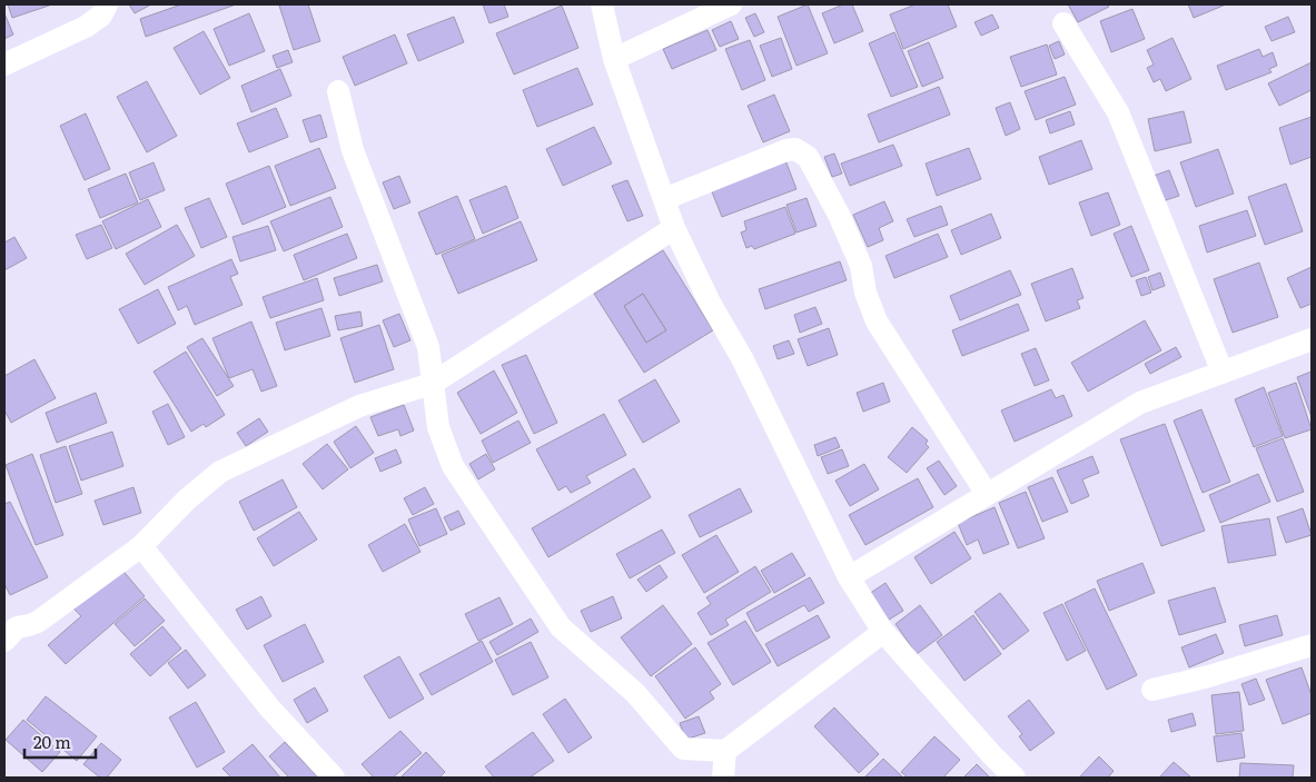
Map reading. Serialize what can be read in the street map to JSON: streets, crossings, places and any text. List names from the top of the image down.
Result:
{
  "scale_bar": "20 m"
}
